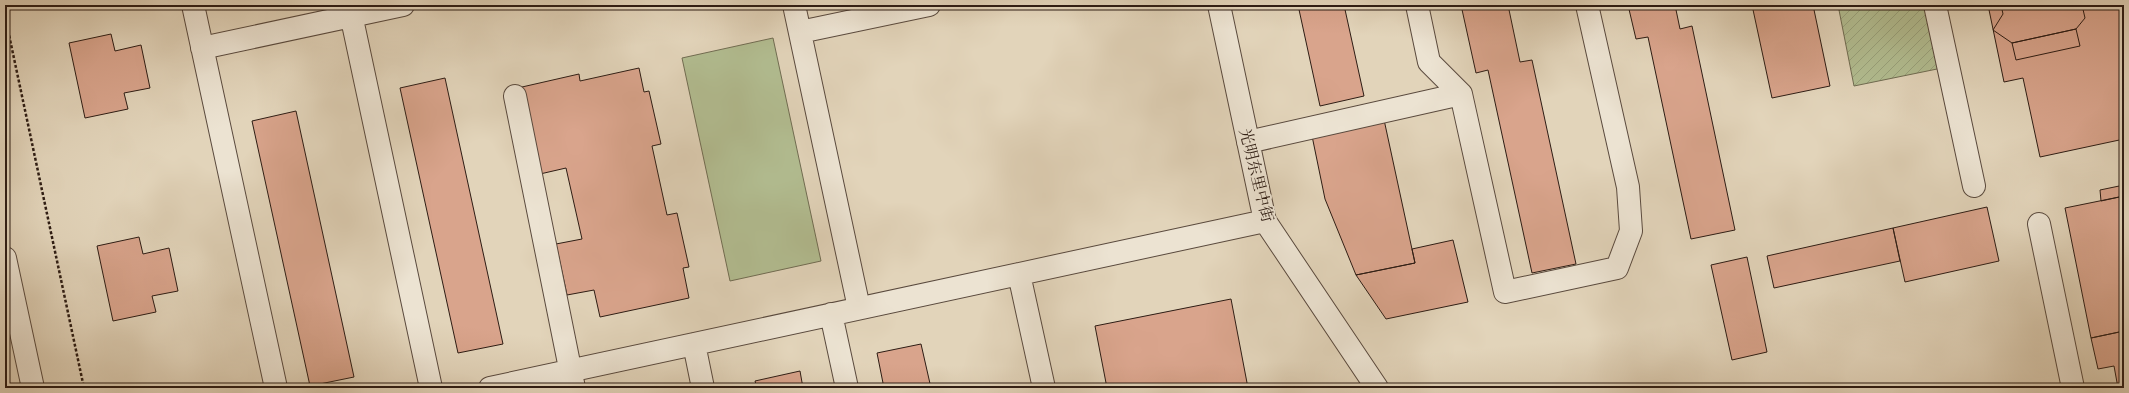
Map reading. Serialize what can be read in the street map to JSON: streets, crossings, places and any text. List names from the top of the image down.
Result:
{
  "streets": {
    "street": ["光明东里中街"]
  }
}
